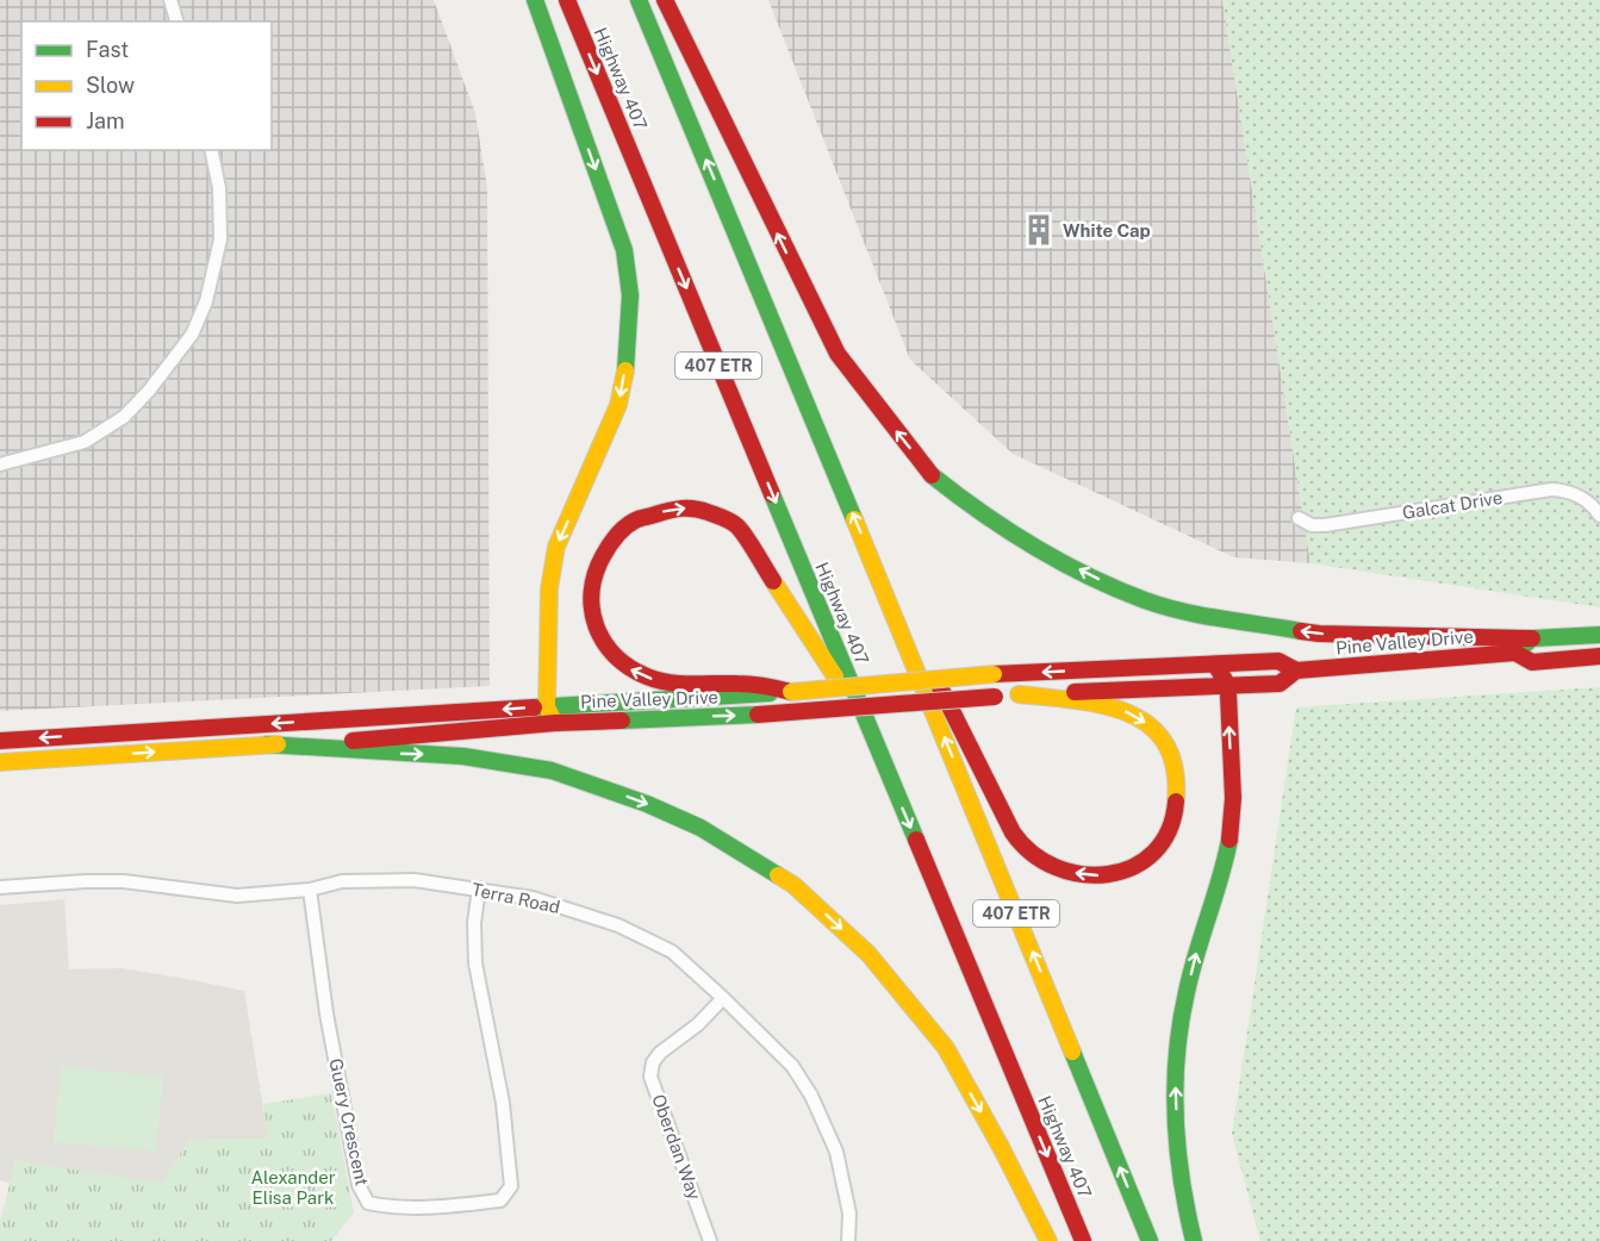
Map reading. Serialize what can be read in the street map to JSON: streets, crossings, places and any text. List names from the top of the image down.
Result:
{
  "streets": {
    "main road": ["Highway 407", "407 ETR", "Pine Valley Drive"],
    "street": [
      "Galcat Drive",
      "Terra Road",
      "Guery Crescent",
      "Oberdan Way"
    ]
  },
  "crossings": [
    ["Terra Road", "Guery Crescent"],
    ["Terra Road", "Oberdan Way"]
  ],
  "parks": ["Alexander Elisa Park"],
  "places": {
    "building": ["White Cap"]
  },
  "legend": ["Fast", "Slow", "Jam"]
}
